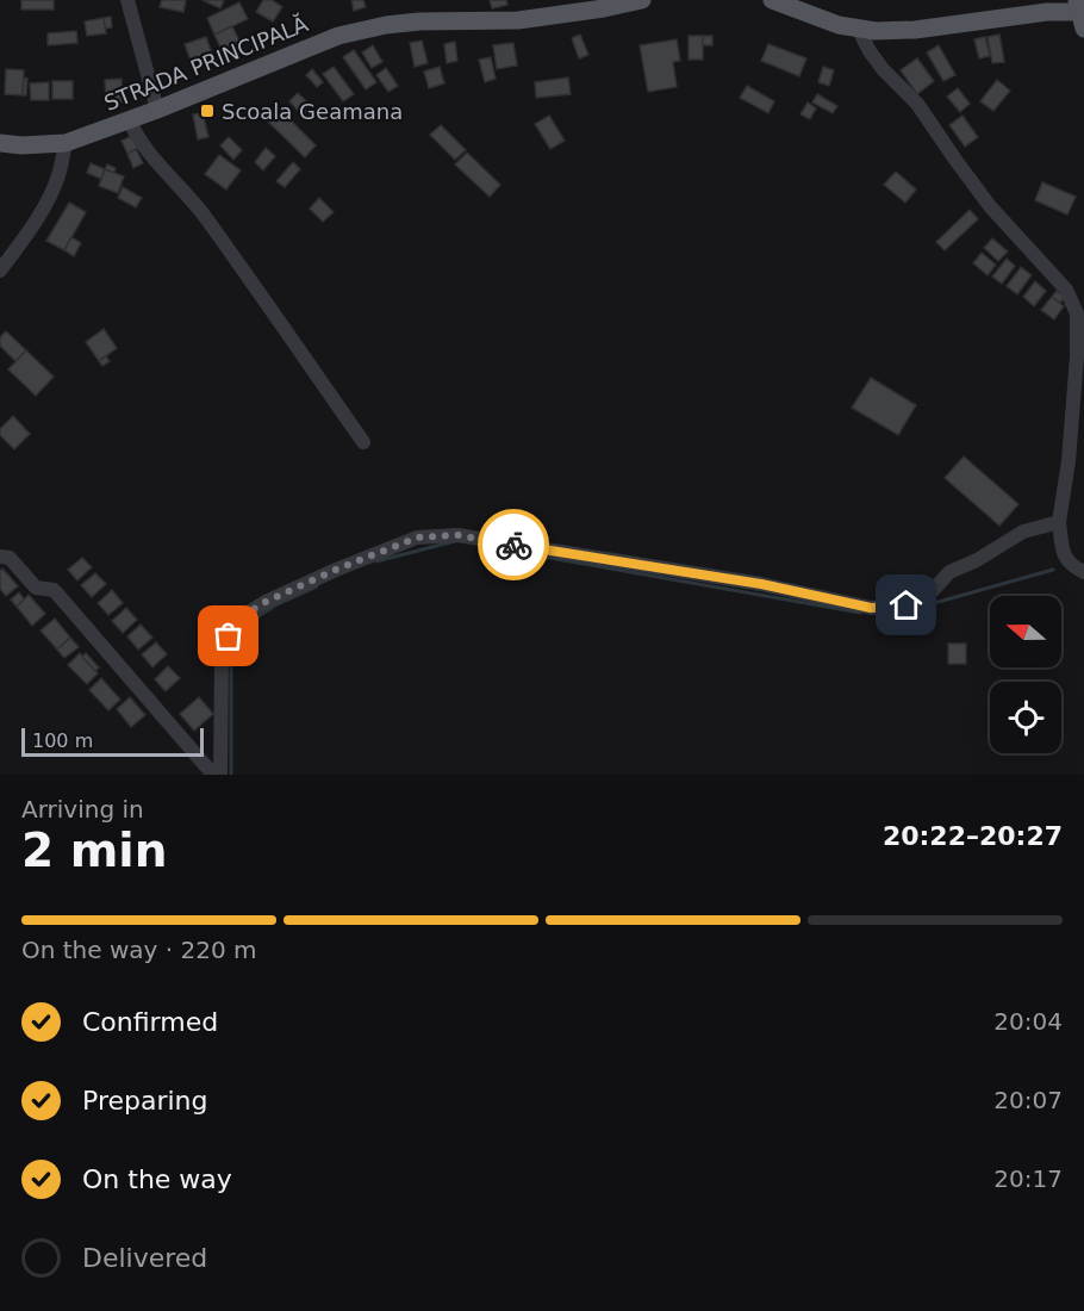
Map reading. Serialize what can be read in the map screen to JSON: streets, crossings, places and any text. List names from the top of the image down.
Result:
{
  "streets": {
    "main road": ["STRADA PRINCIPALĂ"]
  },
  "places": {
    "transit": ["Scoala Geamana"]
  },
  "scale_bar": "100 m",
  "north": "left",
  "page": {
    "scale": "100 m",
    "heading": ["2 min", "Arriving in", "20:22–20:27"],
    "bar": "On the way · 220 m",
    "list": [
      ["Confirmed", "20:04"],
      ["Preparing", "20:07"],
      ["On the way", "20:17"],
      "Delivered"
    ]
  }
}
